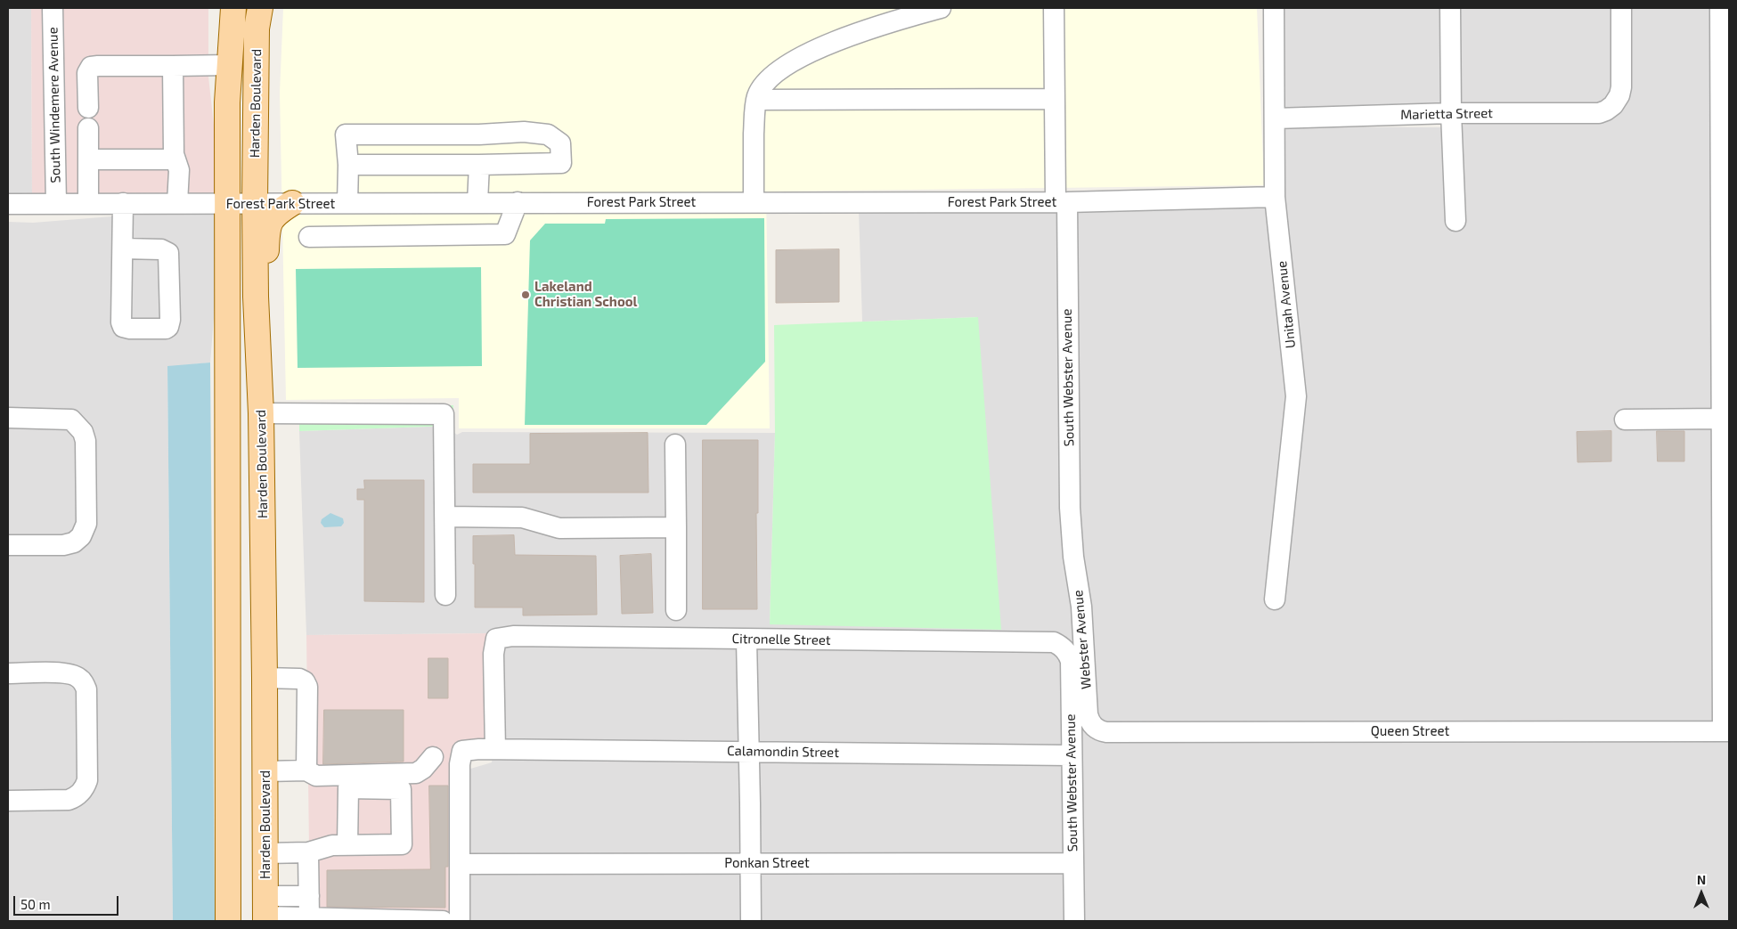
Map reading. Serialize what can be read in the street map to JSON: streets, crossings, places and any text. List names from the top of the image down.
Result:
{
  "streets": {
    "main road": ["Harden Boulevard"],
    "street": [
      "South Windemere Avenue",
      "Marietta Street",
      "Forest Park Street",
      "Unitah Avenue",
      "South Webster Avenue",
      "Citronelle Street",
      "Webster Avenue",
      "Queen Street",
      "Calamondin Street",
      "Ponkan Street"
    ]
  },
  "crossings": [
    ["Harden Boulevard", "Forest Park Street"],
    ["South Windemere Avenue", "Forest Park Street"],
    ["Marietta Street", "Unitah Avenue"],
    ["Forest Park Street", "Unitah Avenue"],
    ["Forest Park Street", "South Webster Avenue"],
    ["South Webster Avenue", "Citronelle Street"],
    ["South Webster Avenue", "Webster Avenue"],
    ["South Webster Avenue", "Calamondin Street"],
    ["South Webster Avenue", "Ponkan Street"],
    ["Citronelle Street", "Calamondin Street"],
    ["Webster Avenue", "Queen Street"],
    ["Calamondin Street", "Ponkan Street"]
  ],
  "places": ["Lakeland Christian School"],
  "scale_bar": "50 m",
  "north": "top"
}
